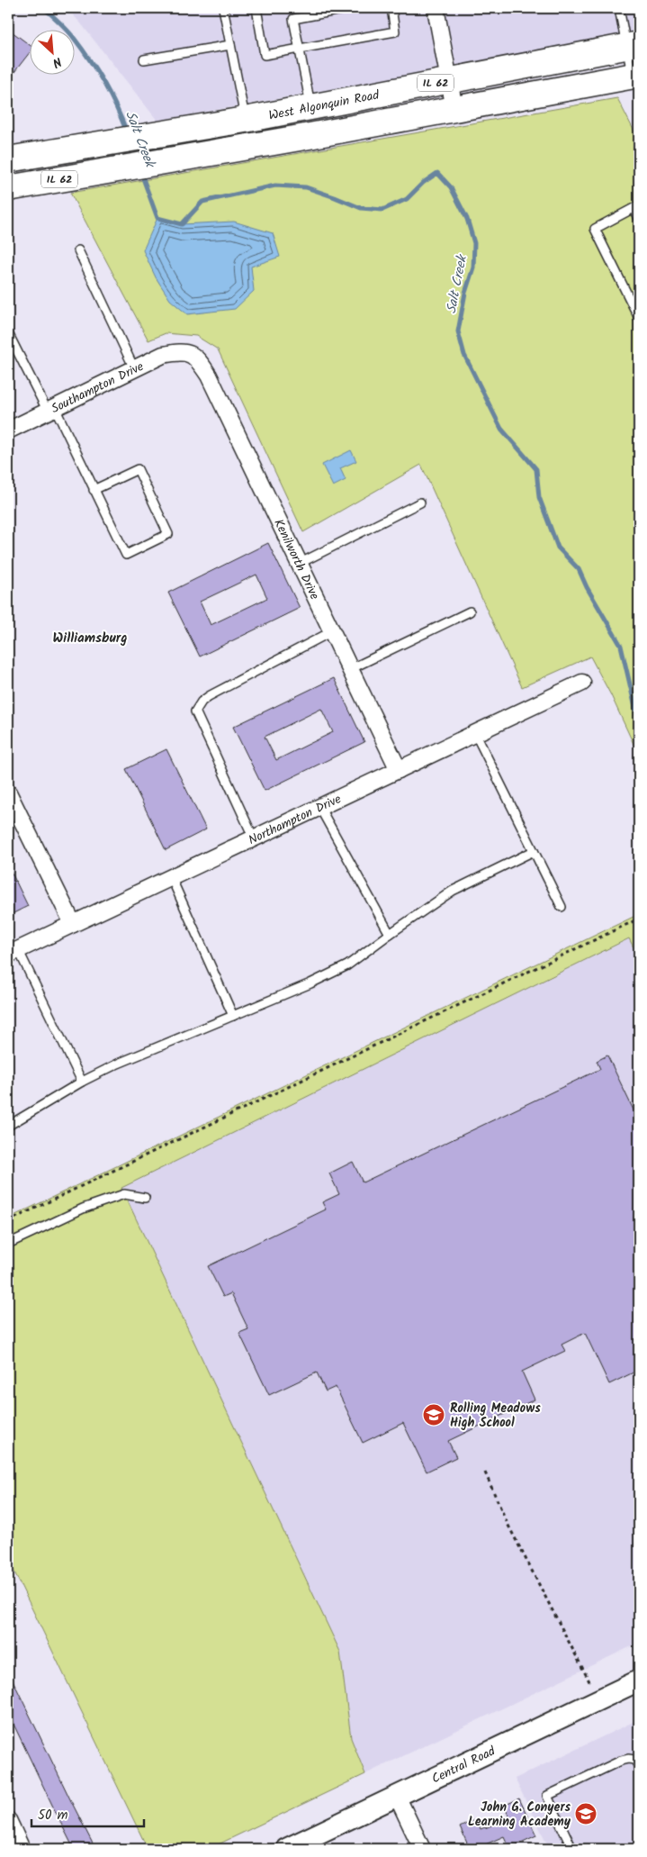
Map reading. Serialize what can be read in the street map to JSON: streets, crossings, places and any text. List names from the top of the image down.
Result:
{
  "streets": {
    "main road": ["IL 62", "West Algonquin Road"],
    "street": [
      "Southampton Drive",
      "Kenilworth Drive",
      "Northampton Drive",
      "Central Road"
    ]
  },
  "crossings": [
    ["Southampton Drive", "Kenilworth Drive"],
    ["Kenilworth Drive", "Northampton Drive"]
  ],
  "districts": ["Williamsburg"],
  "water": ["Salt Creek"],
  "places": {
    "school or university": ["Rolling Meadows High School", "John G. Conyers Learning Academy"]
  },
  "scale_bar": "50 m",
  "north": "bottom right"
}
